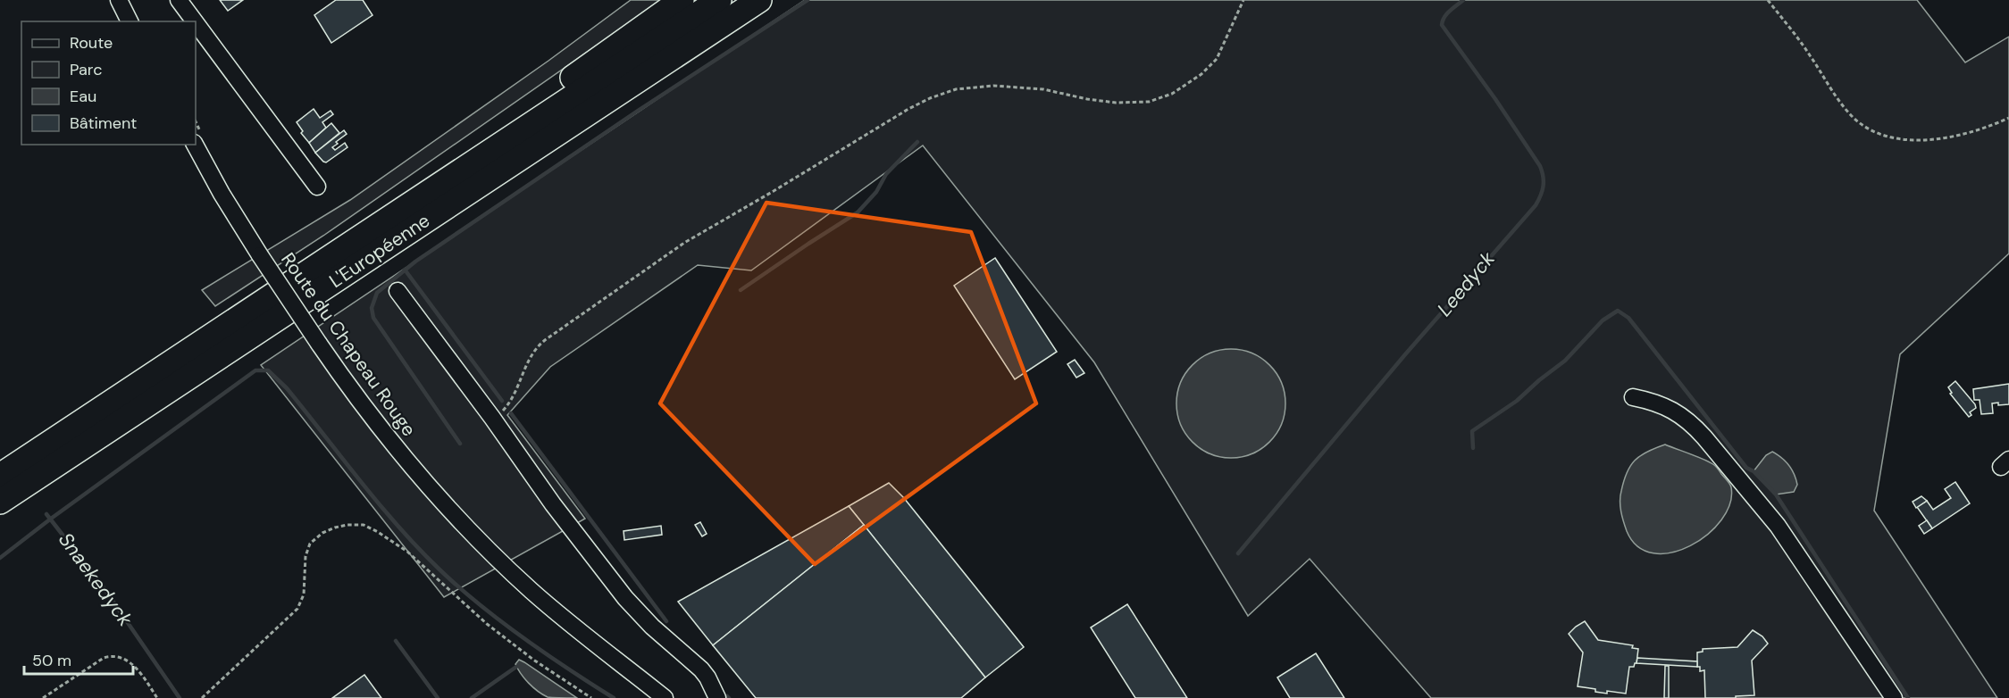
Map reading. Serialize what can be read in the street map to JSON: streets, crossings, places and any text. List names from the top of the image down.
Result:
{
  "streets": {
    "highway": ["L'Européenne"],
    "street": ["Route du Chapeau Rouge"]
  },
  "water": ["Leedyck", "Snaekedyck"],
  "legend": [
    "Route",
    "Parc",
    "Eau",
    "Bâtiment"
  ],
  "scale_bar": "50 m"
}
